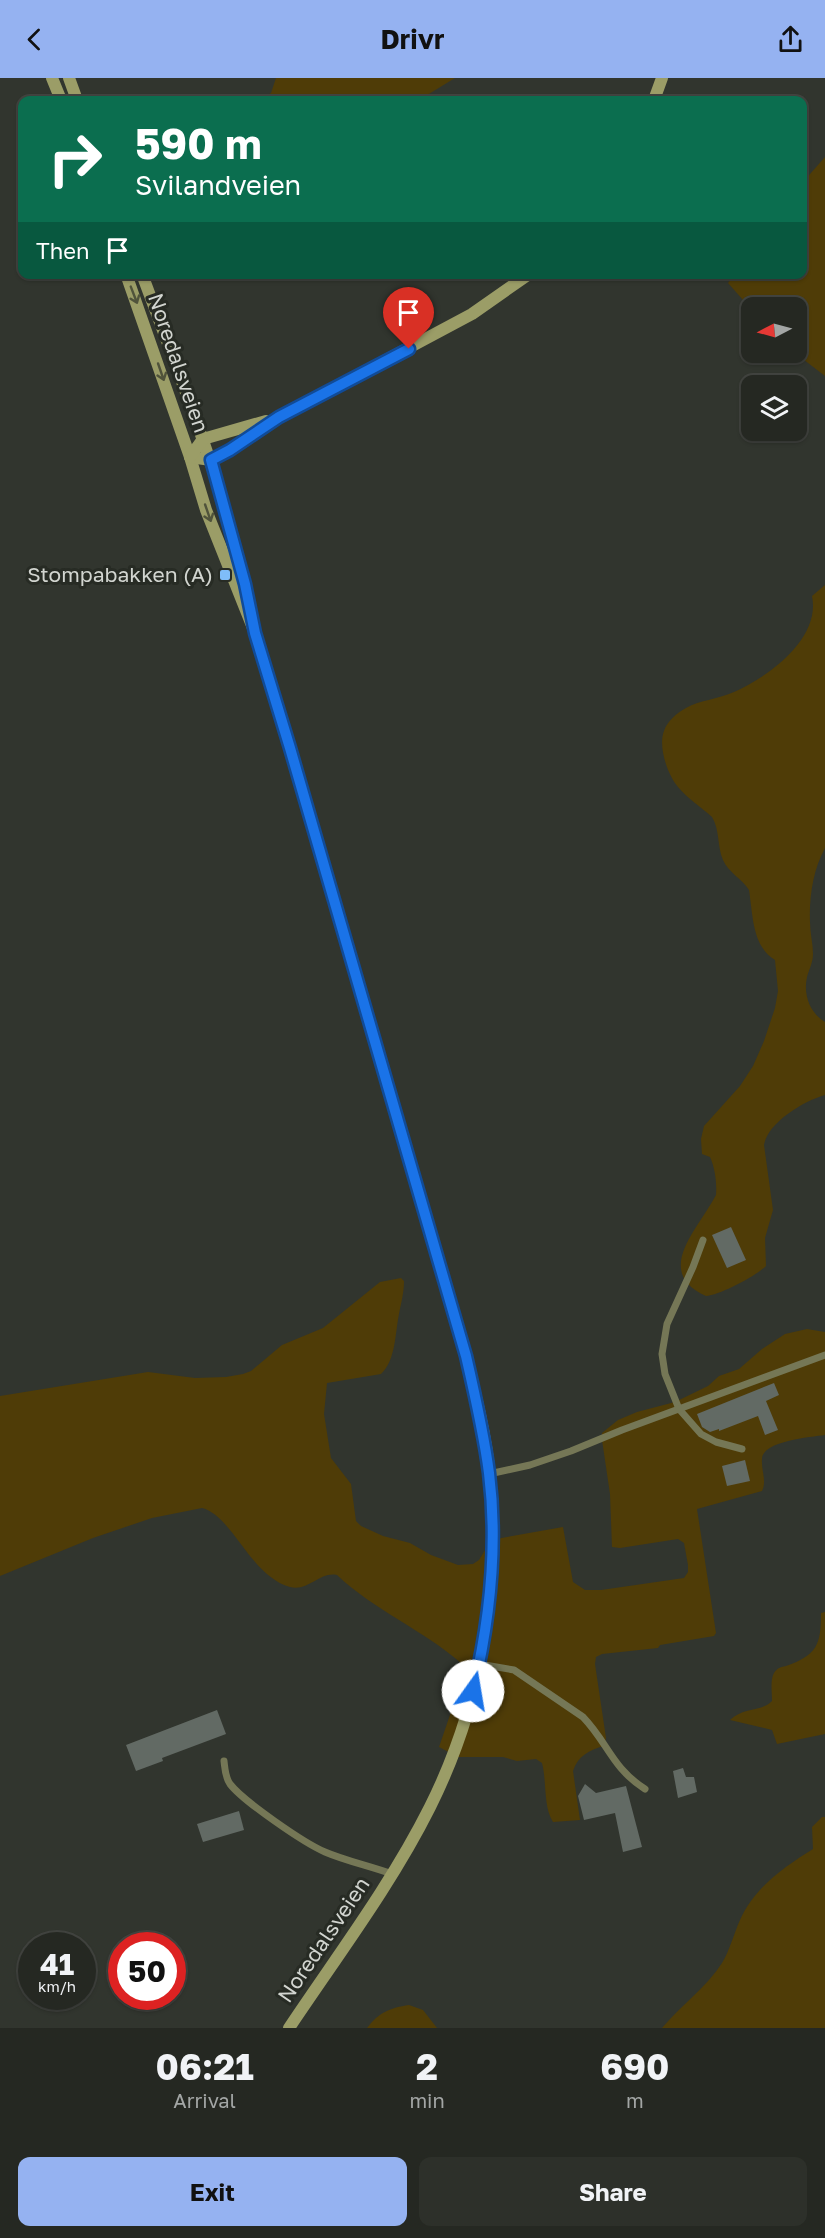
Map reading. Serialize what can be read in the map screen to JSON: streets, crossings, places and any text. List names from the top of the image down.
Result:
{
  "streets": {
    "main road": ["Noredalsveien"]
  },
  "places": {
    "transit": ["Stompabakken (A)"]
  },
  "north": "left",
  "page": {
    "header": "Drivr",
    "turn": ["590 m", "Svilandveien"],
    "then": "Then",
    "speed": "41 km/h",
    "limit": "50",
    "eta": [
      "06:21",
      "Arrival",
      "2",
      "min",
      "690",
      "m"
    ],
    "buttons": ["Exit", "Share"]
  }
}
